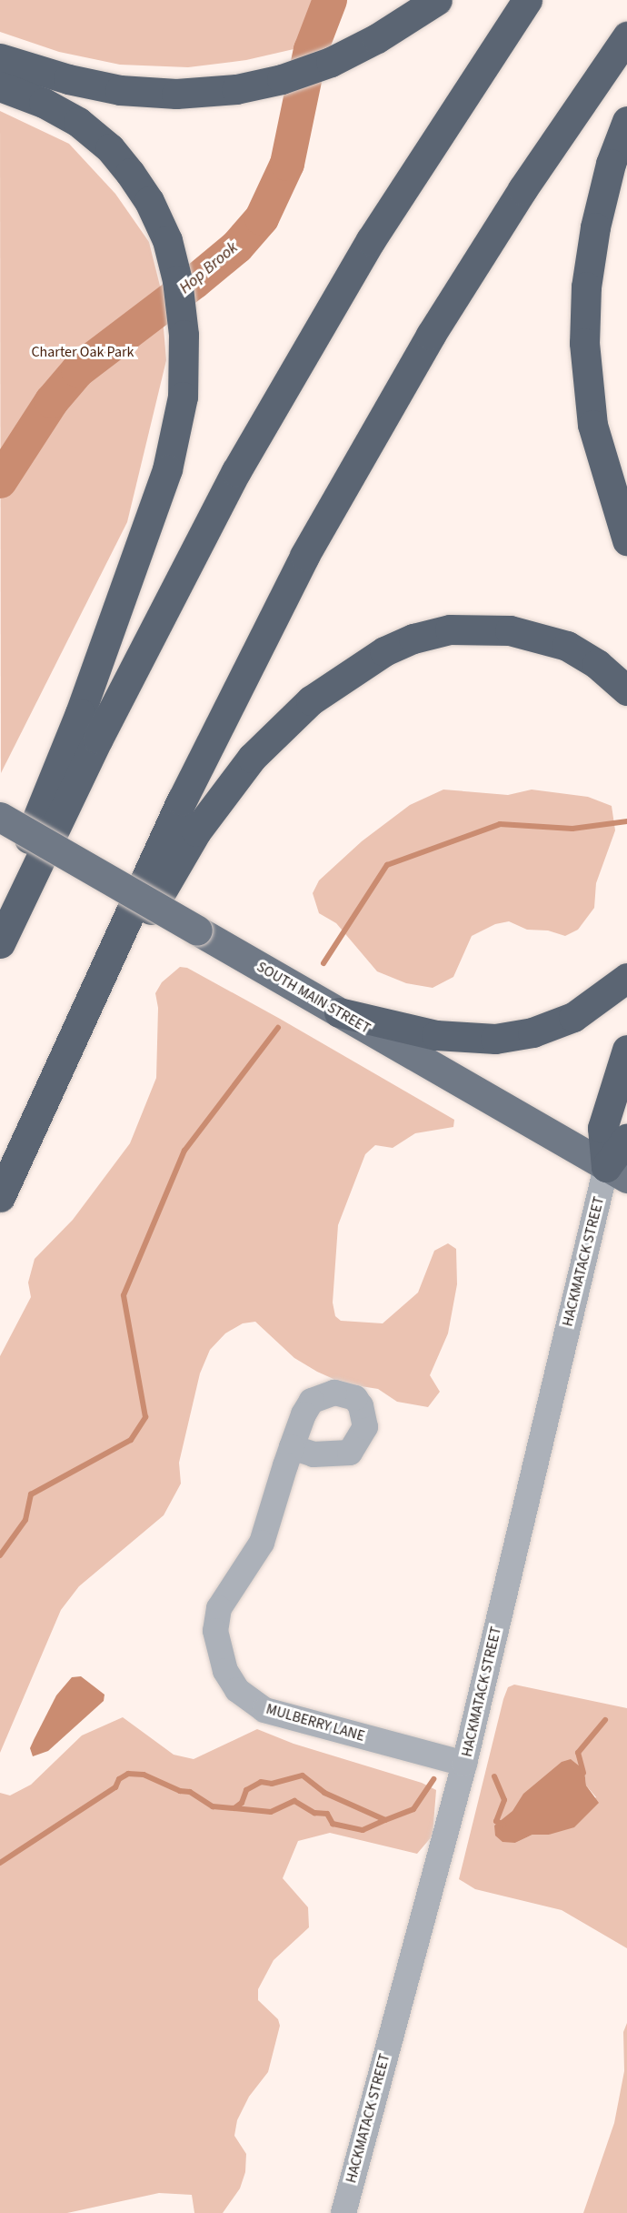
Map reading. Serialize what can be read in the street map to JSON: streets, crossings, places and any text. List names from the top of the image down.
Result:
{
  "streets": {
    "main road": ["SOUTH MAIN STREET"],
    "street": ["HACKMATACK STREET", "MULBERRY LANE"]
  },
  "crossings": [
    ["SOUTH MAIN STREET", "HACKMATACK STREET"],
    ["HACKMATACK STREET", "MULBERRY LANE"]
  ],
  "water": ["Hop Brook"],
  "parks": ["Charter Oak Park"]
}
